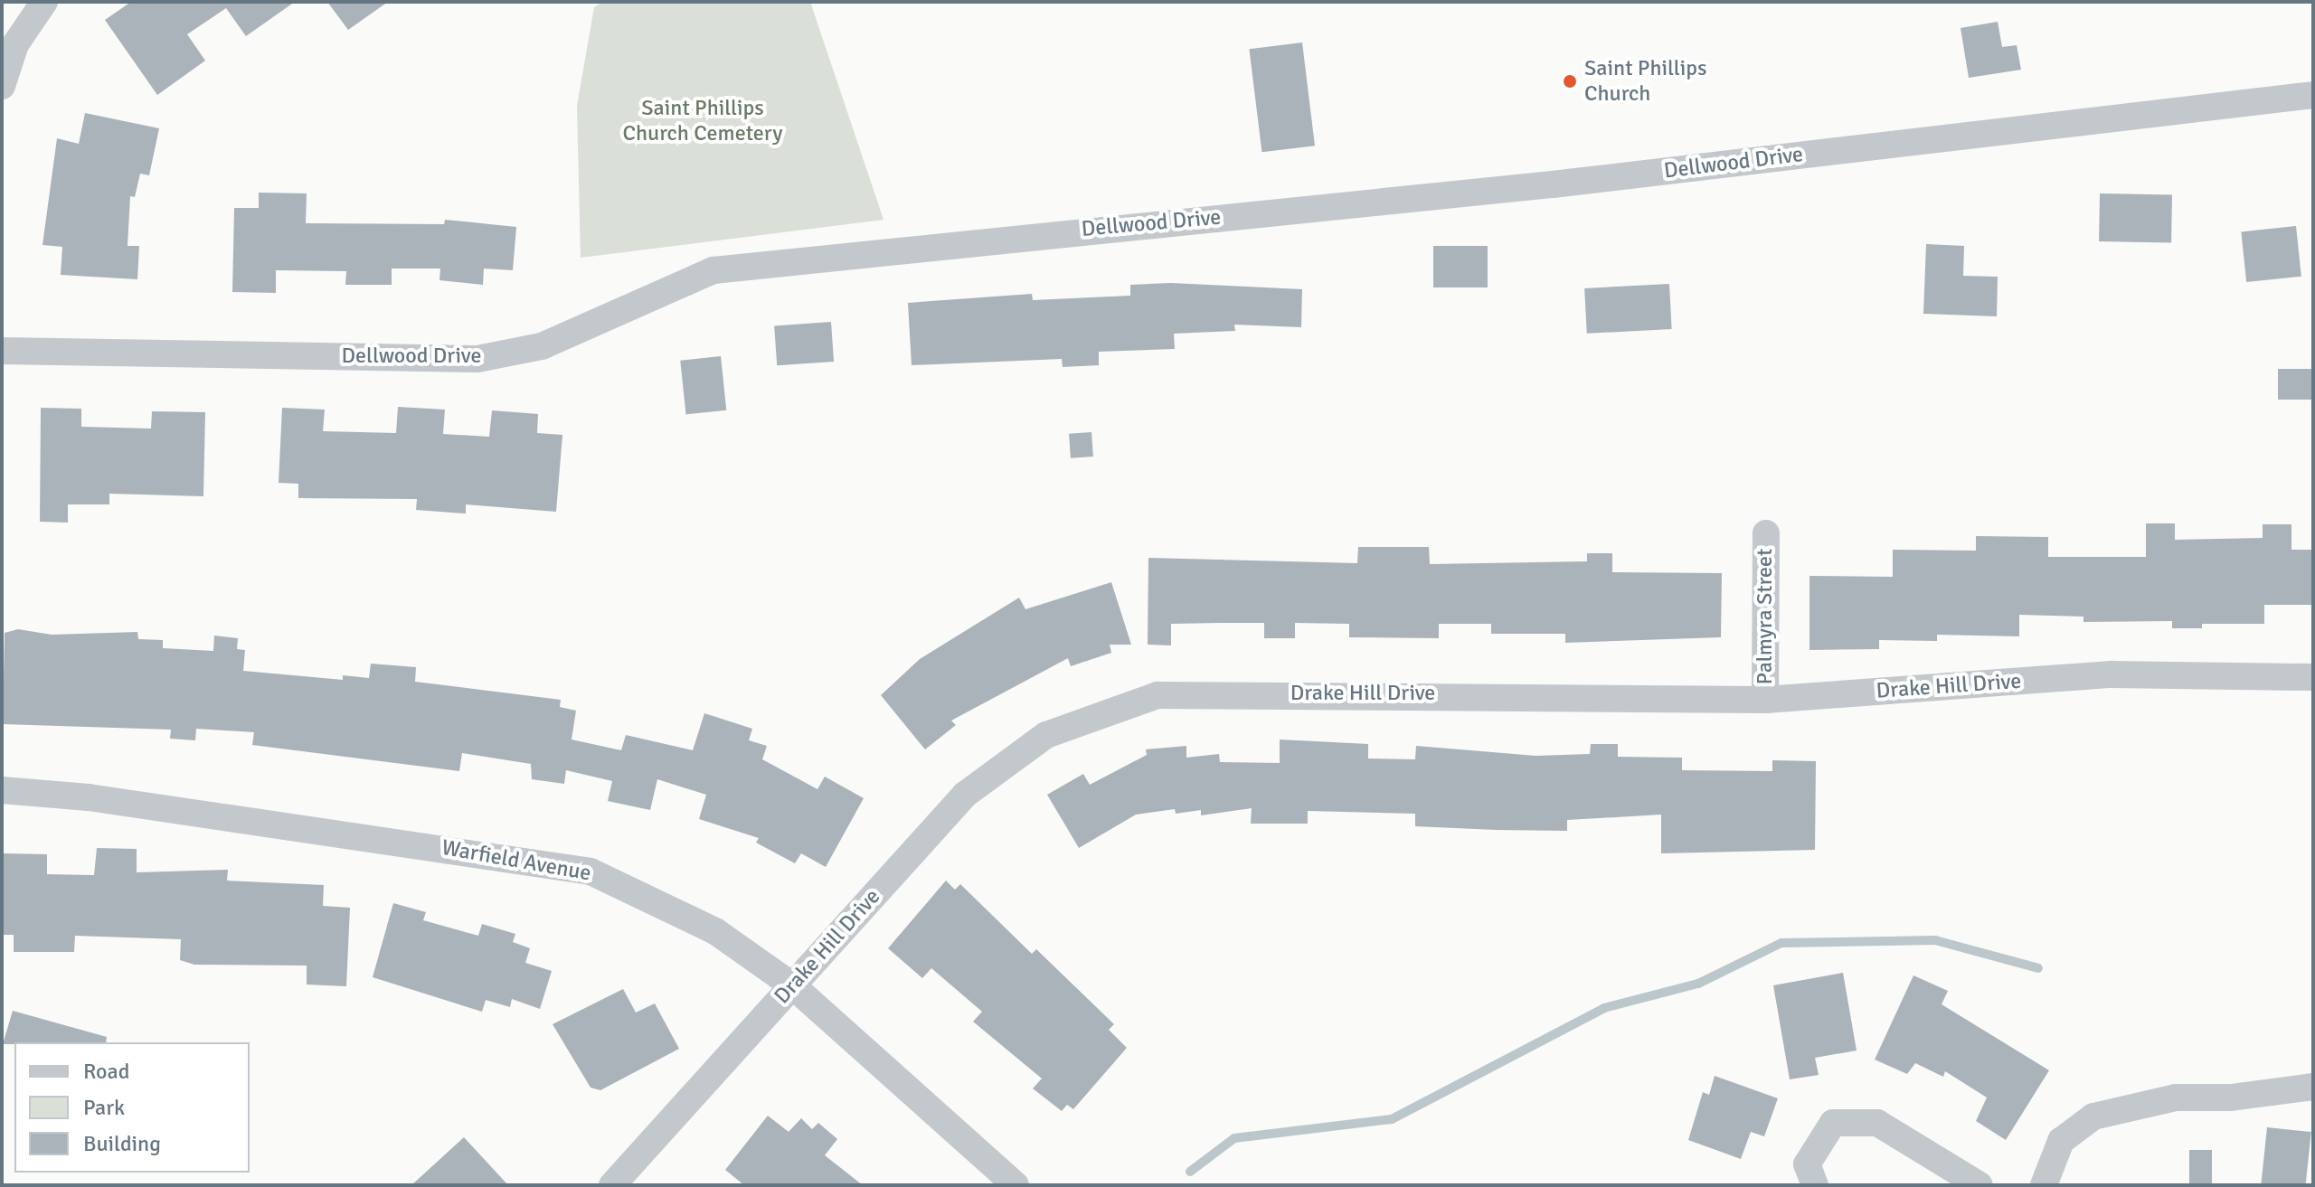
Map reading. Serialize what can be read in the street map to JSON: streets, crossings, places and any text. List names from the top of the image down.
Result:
{
  "streets": {
    "street": [
      "Dellwood Drive",
      "Palmyra Street",
      "Drake Hill Drive",
      "Warfield Avenue"
    ]
  },
  "crossings": [
    ["Palmyra Street", "Drake Hill Drive"],
    ["Drake Hill Drive", "Warfield Avenue"]
  ],
  "parks": ["Saint Phillips Church Cemetery"],
  "places": ["Saint Phillips Church"],
  "legend": ["Road", "Park", "Building"]
}
